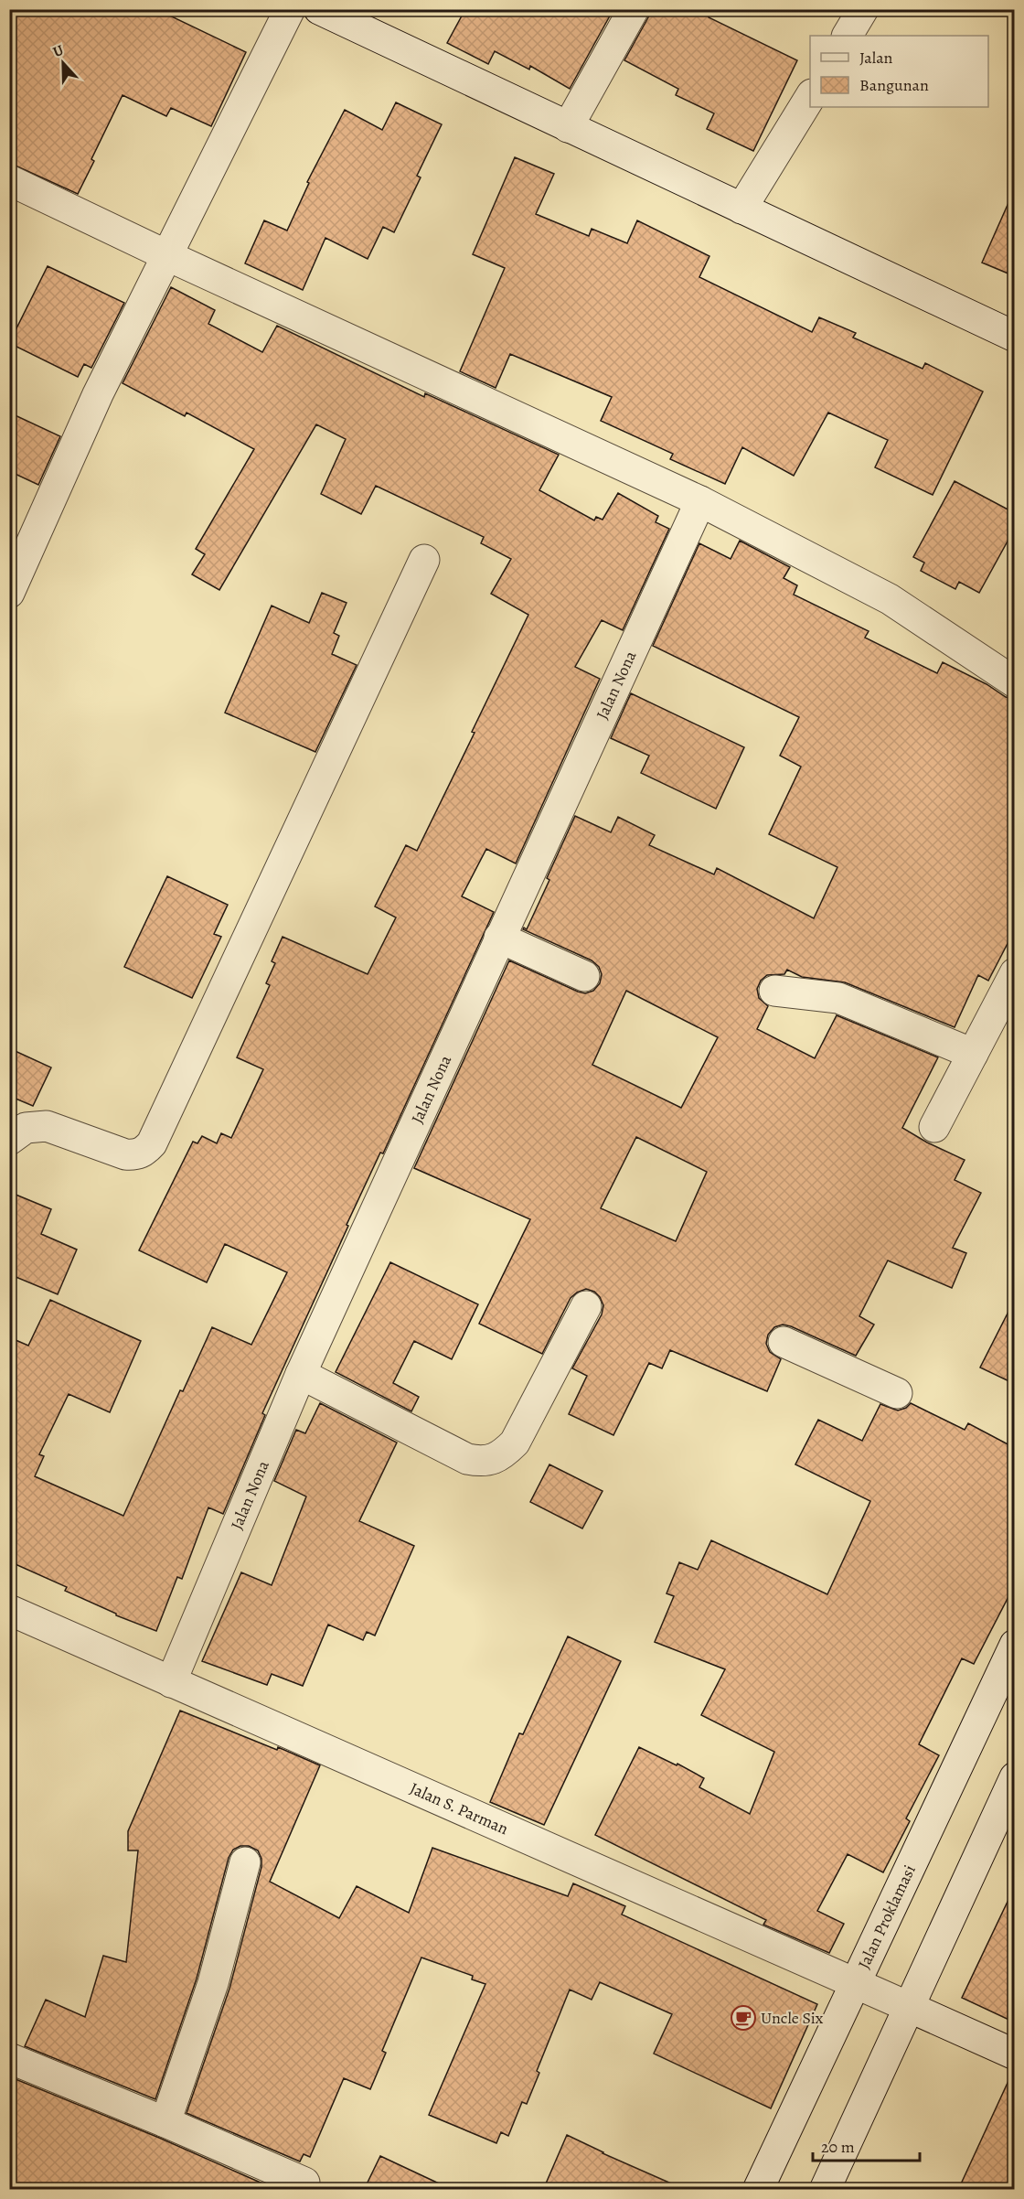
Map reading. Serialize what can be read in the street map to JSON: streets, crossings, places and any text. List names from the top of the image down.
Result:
{
  "streets": {
    "street": ["Jalan Nona", "Jalan S. Parman", "Jalan Proklamasi"]
  },
  "crossings": [
    ["Jalan Nona", "Jalan S. Parman"],
    ["Jalan S. Parman", "Jalan Proklamasi"]
  ],
  "places": {
    "cafe": ["Uncle Six"]
  },
  "legend": ["Jalan", "Bangunan"],
  "scale_bar": "20 m",
  "north": "top"
}
